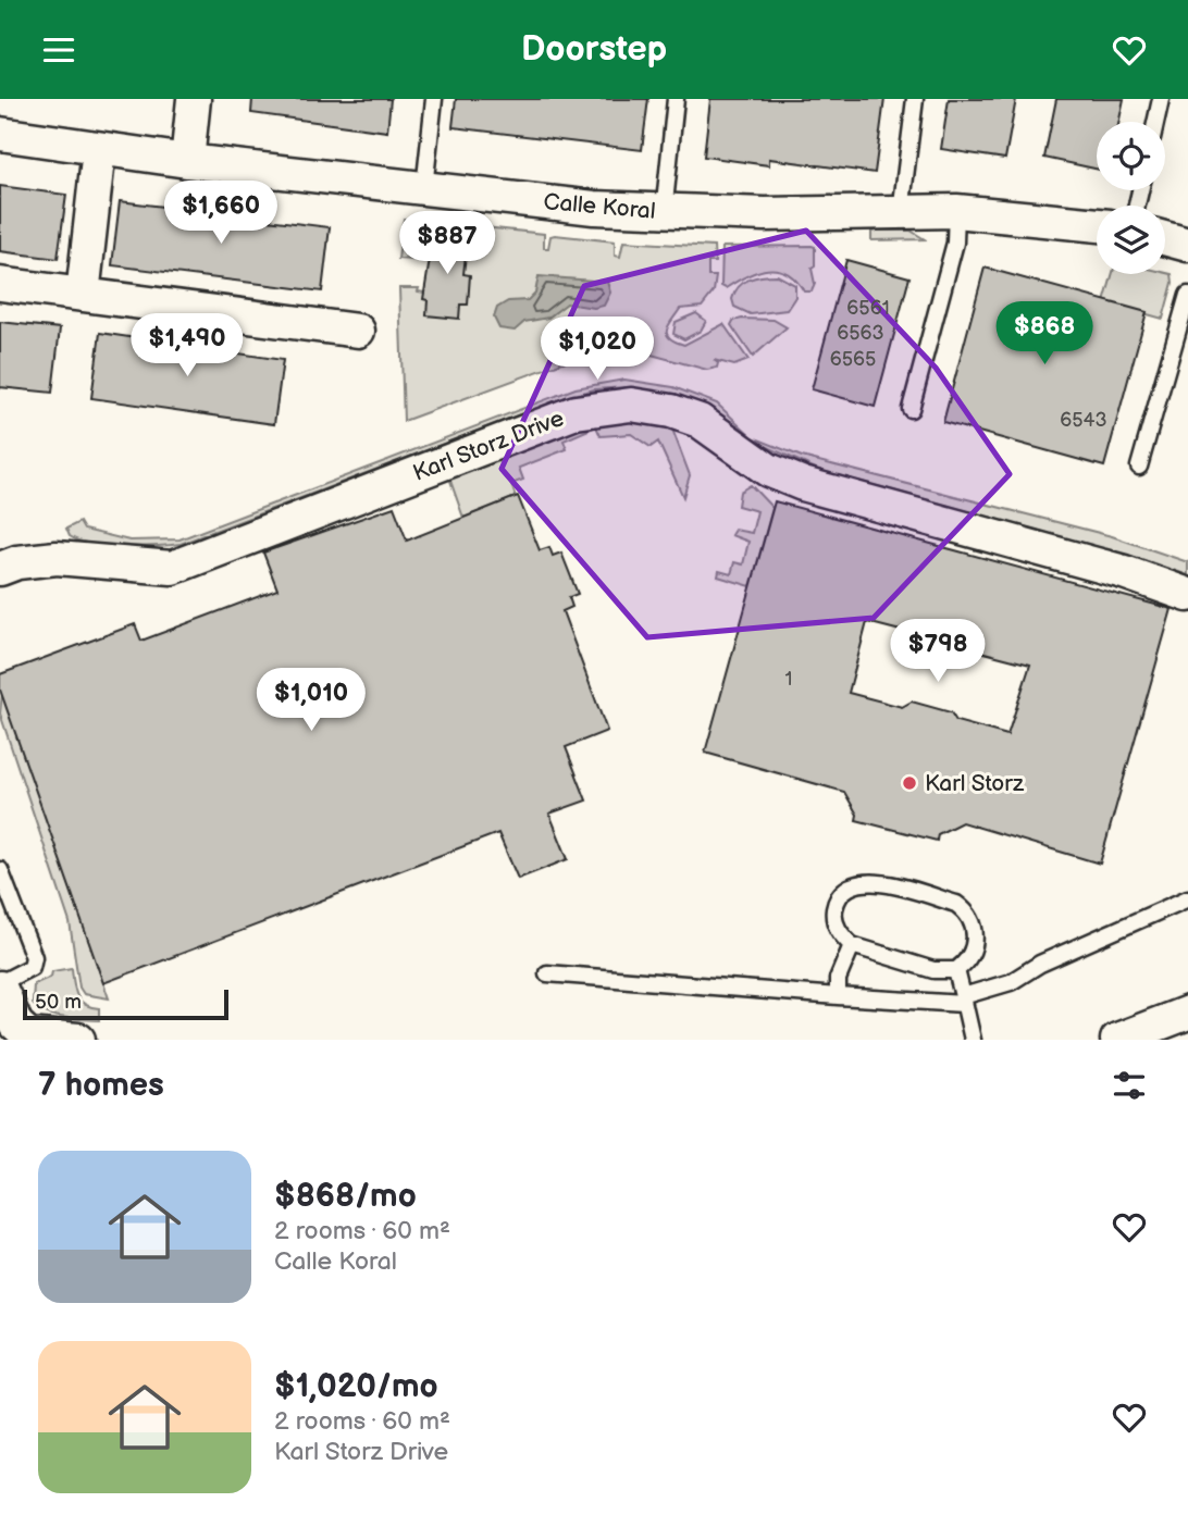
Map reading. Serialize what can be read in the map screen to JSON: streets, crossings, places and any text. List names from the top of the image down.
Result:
{
  "streets": {
    "street": ["Calle Koral", "Karl Storz Drive"]
  },
  "places": ["Karl Storz"],
  "house_numbers": [
    "6561",
    "6563",
    "6565",
    "6543",
    "1"
  ],
  "scale_bar": "50 m",
  "page": {
    "header": "Doorstep",
    "price": [
      "$1,660",
      "$887",
      "$868",
      "$1,490",
      "$1,020",
      "$798",
      "$1,010"
    ],
    "scale": "50 m",
    "heading": "7 homes",
    "list": [
      {
        "name": "$868/mo",
        "note": "2 rooms · 60 m² · Calle Koral"
      },
      {
        "name": "$1,020/mo",
        "note": "2 rooms · 60 m² · Karl Storz Drive"
      }
    ]
  }
}
